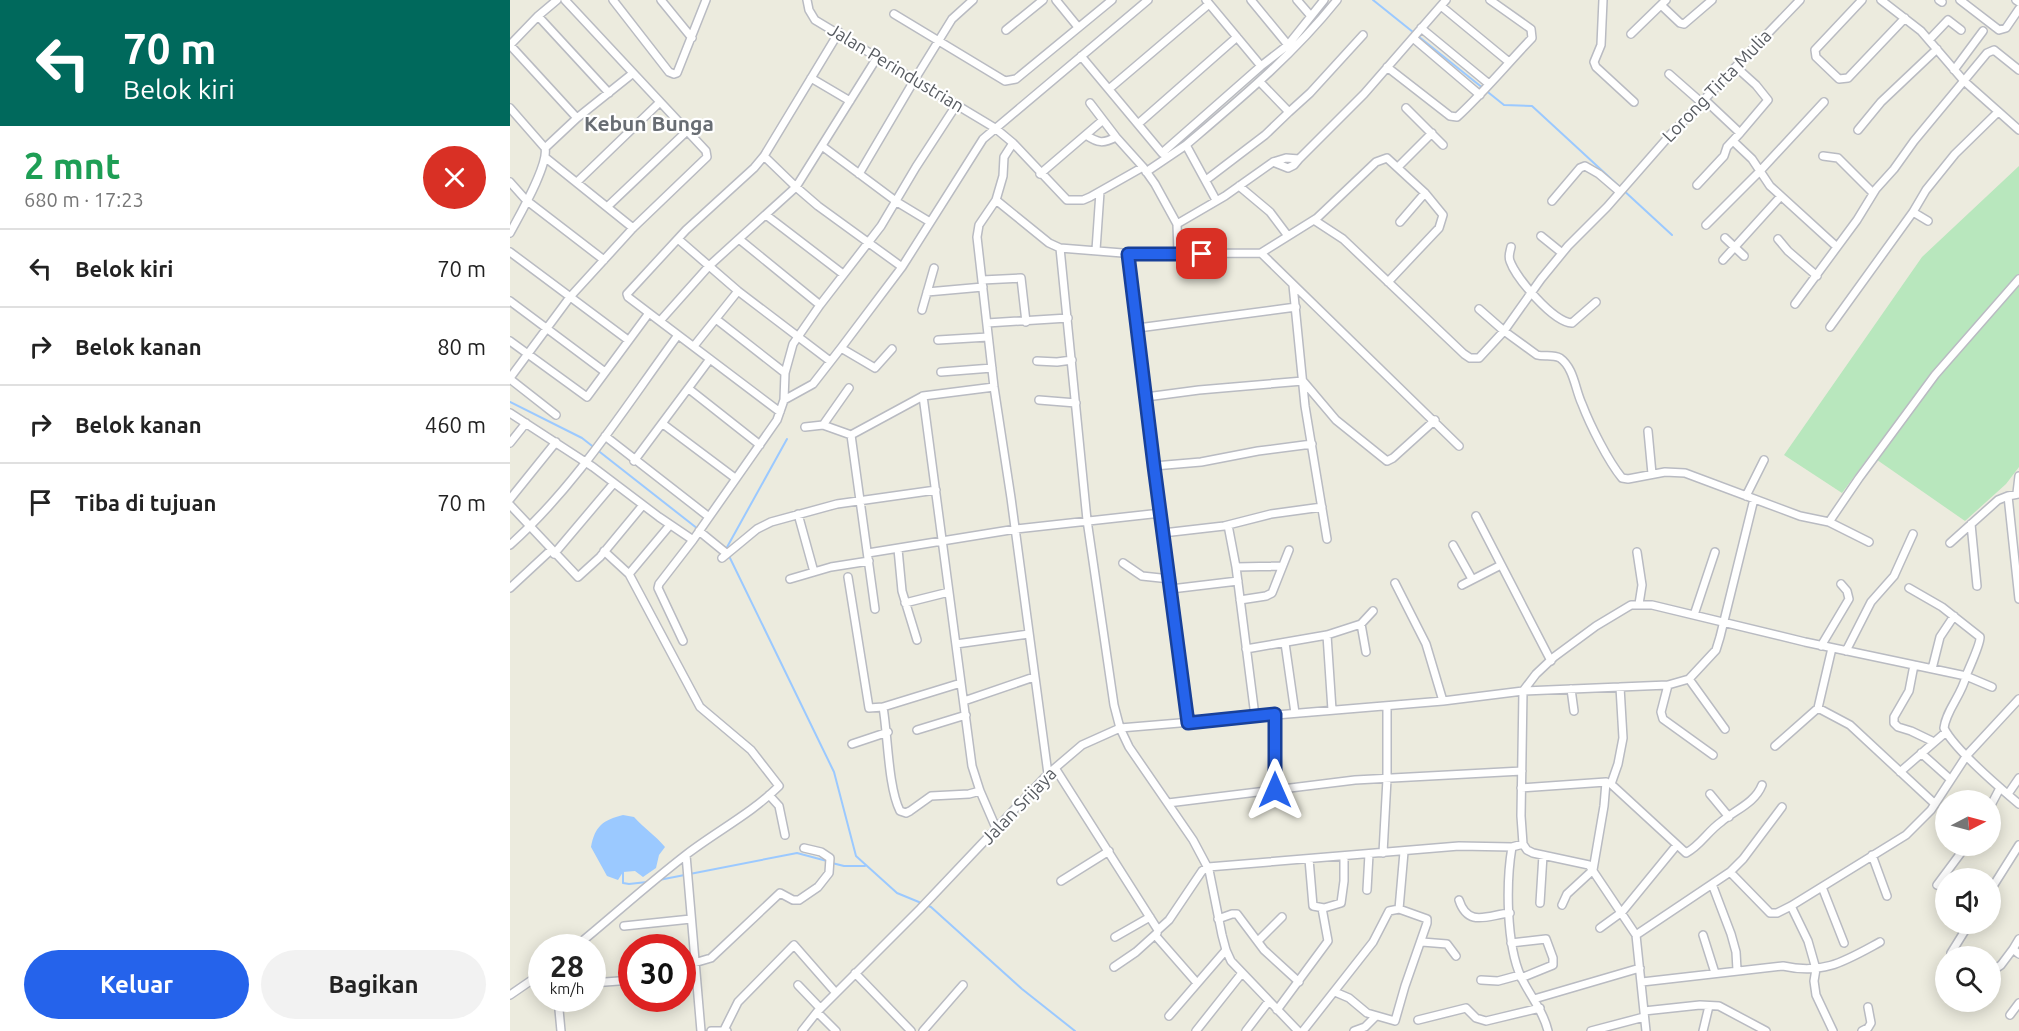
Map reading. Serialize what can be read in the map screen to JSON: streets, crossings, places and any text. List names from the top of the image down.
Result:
{
  "streets": {
    "street": ["Jalan Perindustrian", "Lorong Tirta Mulia", "Jalan Srijaya"]
  },
  "districts": ["Kebun Bunga"],
  "north": "right",
  "page": {
    "turn": ["70 m", "Belok kiri"],
    "heading": ["2 mnt", "680 m · 17:23"],
    "list": [
      {
        "name": "Belok kiri",
        "value": "70 m"
      },
      {
        "name": "Belok kanan",
        "value": "80 m"
      },
      {
        "name": "Belok kanan",
        "value": "460 m"
      },
      {
        "name": "Tiba di tujuan",
        "value": "70 m"
      }
    ],
    "speed": "28 km/h",
    "limit": "30",
    "buttons": ["Keluar", "Bagikan"]
  }
}
